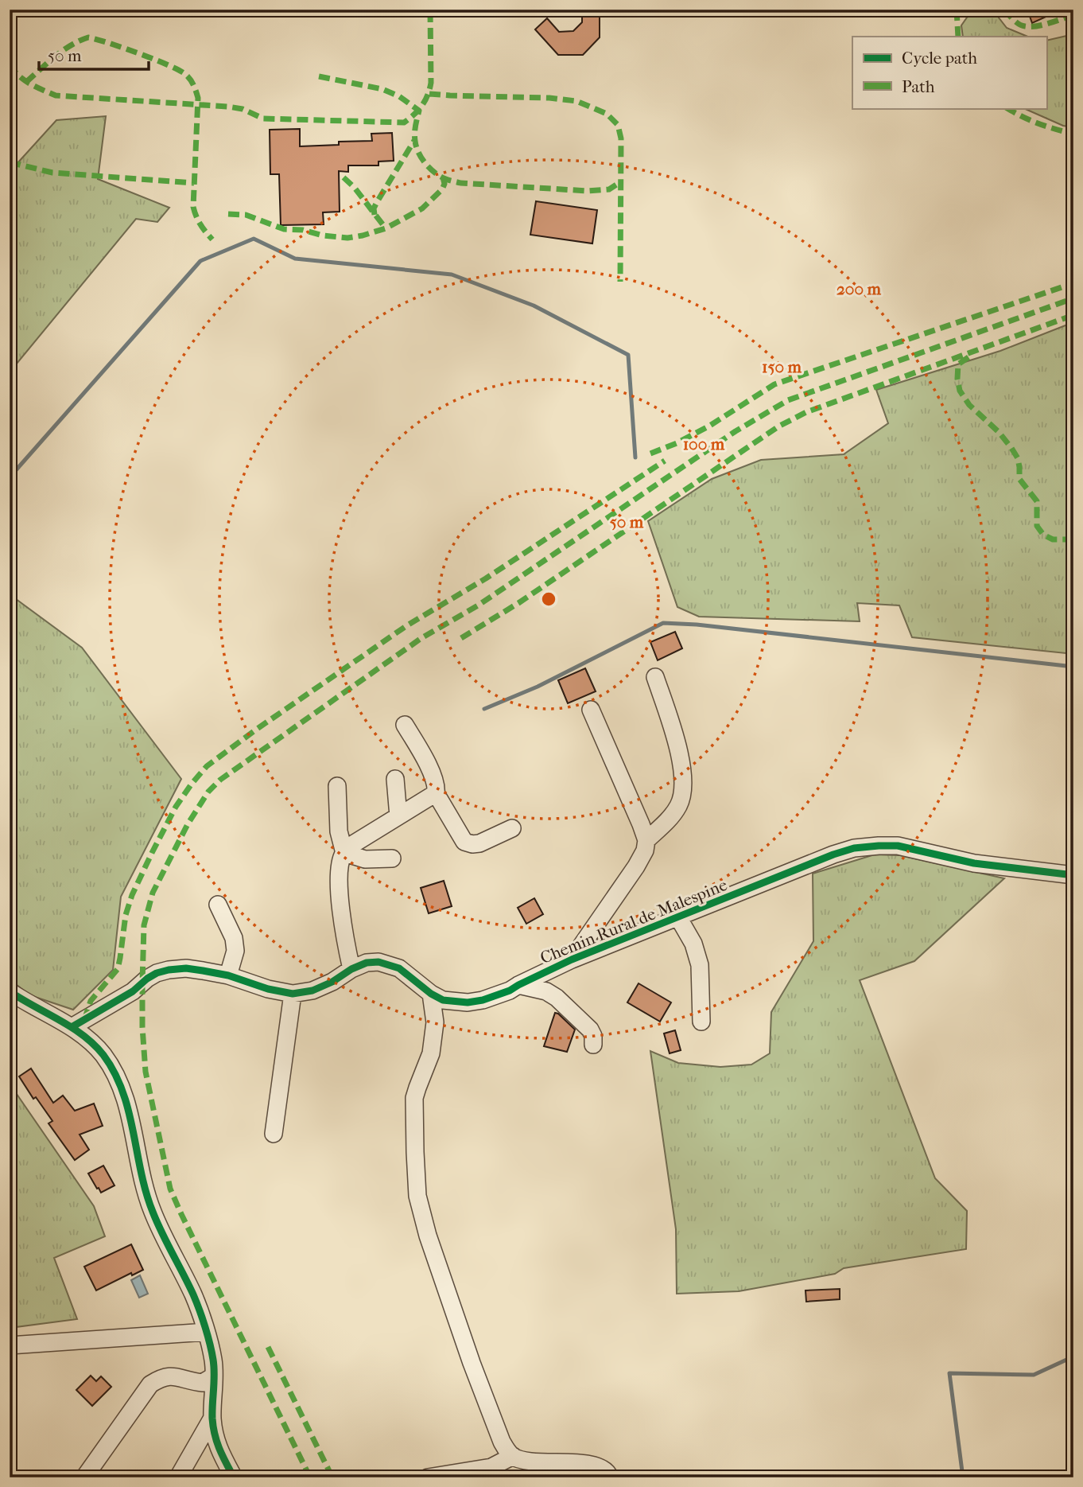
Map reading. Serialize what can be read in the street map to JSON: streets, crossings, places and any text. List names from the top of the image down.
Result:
{
  "streets": {
    "street": ["Chemin Rural de Malespine"]
  },
  "legend": ["Cycle path", "Path"],
  "scale_bar": "50 m",
  "rings": [
    "200 m",
    "150 m",
    "100 m",
    "50 m"
  ]
}
